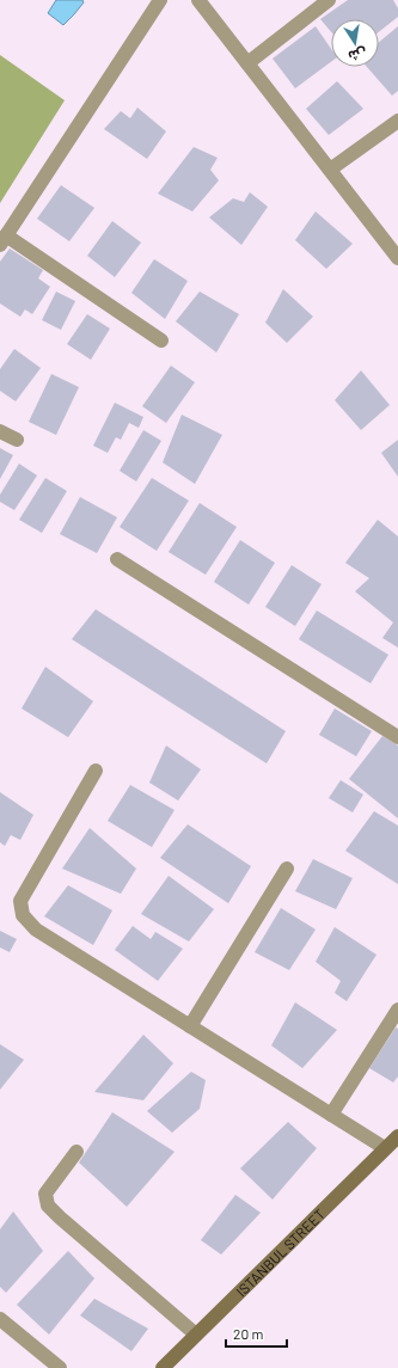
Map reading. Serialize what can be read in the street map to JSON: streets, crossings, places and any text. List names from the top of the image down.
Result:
{
  "streets": {
    "street": ["ISTANBUL STREET"]
  },
  "scale_bar": "20 m",
  "north": "bottom"
}
